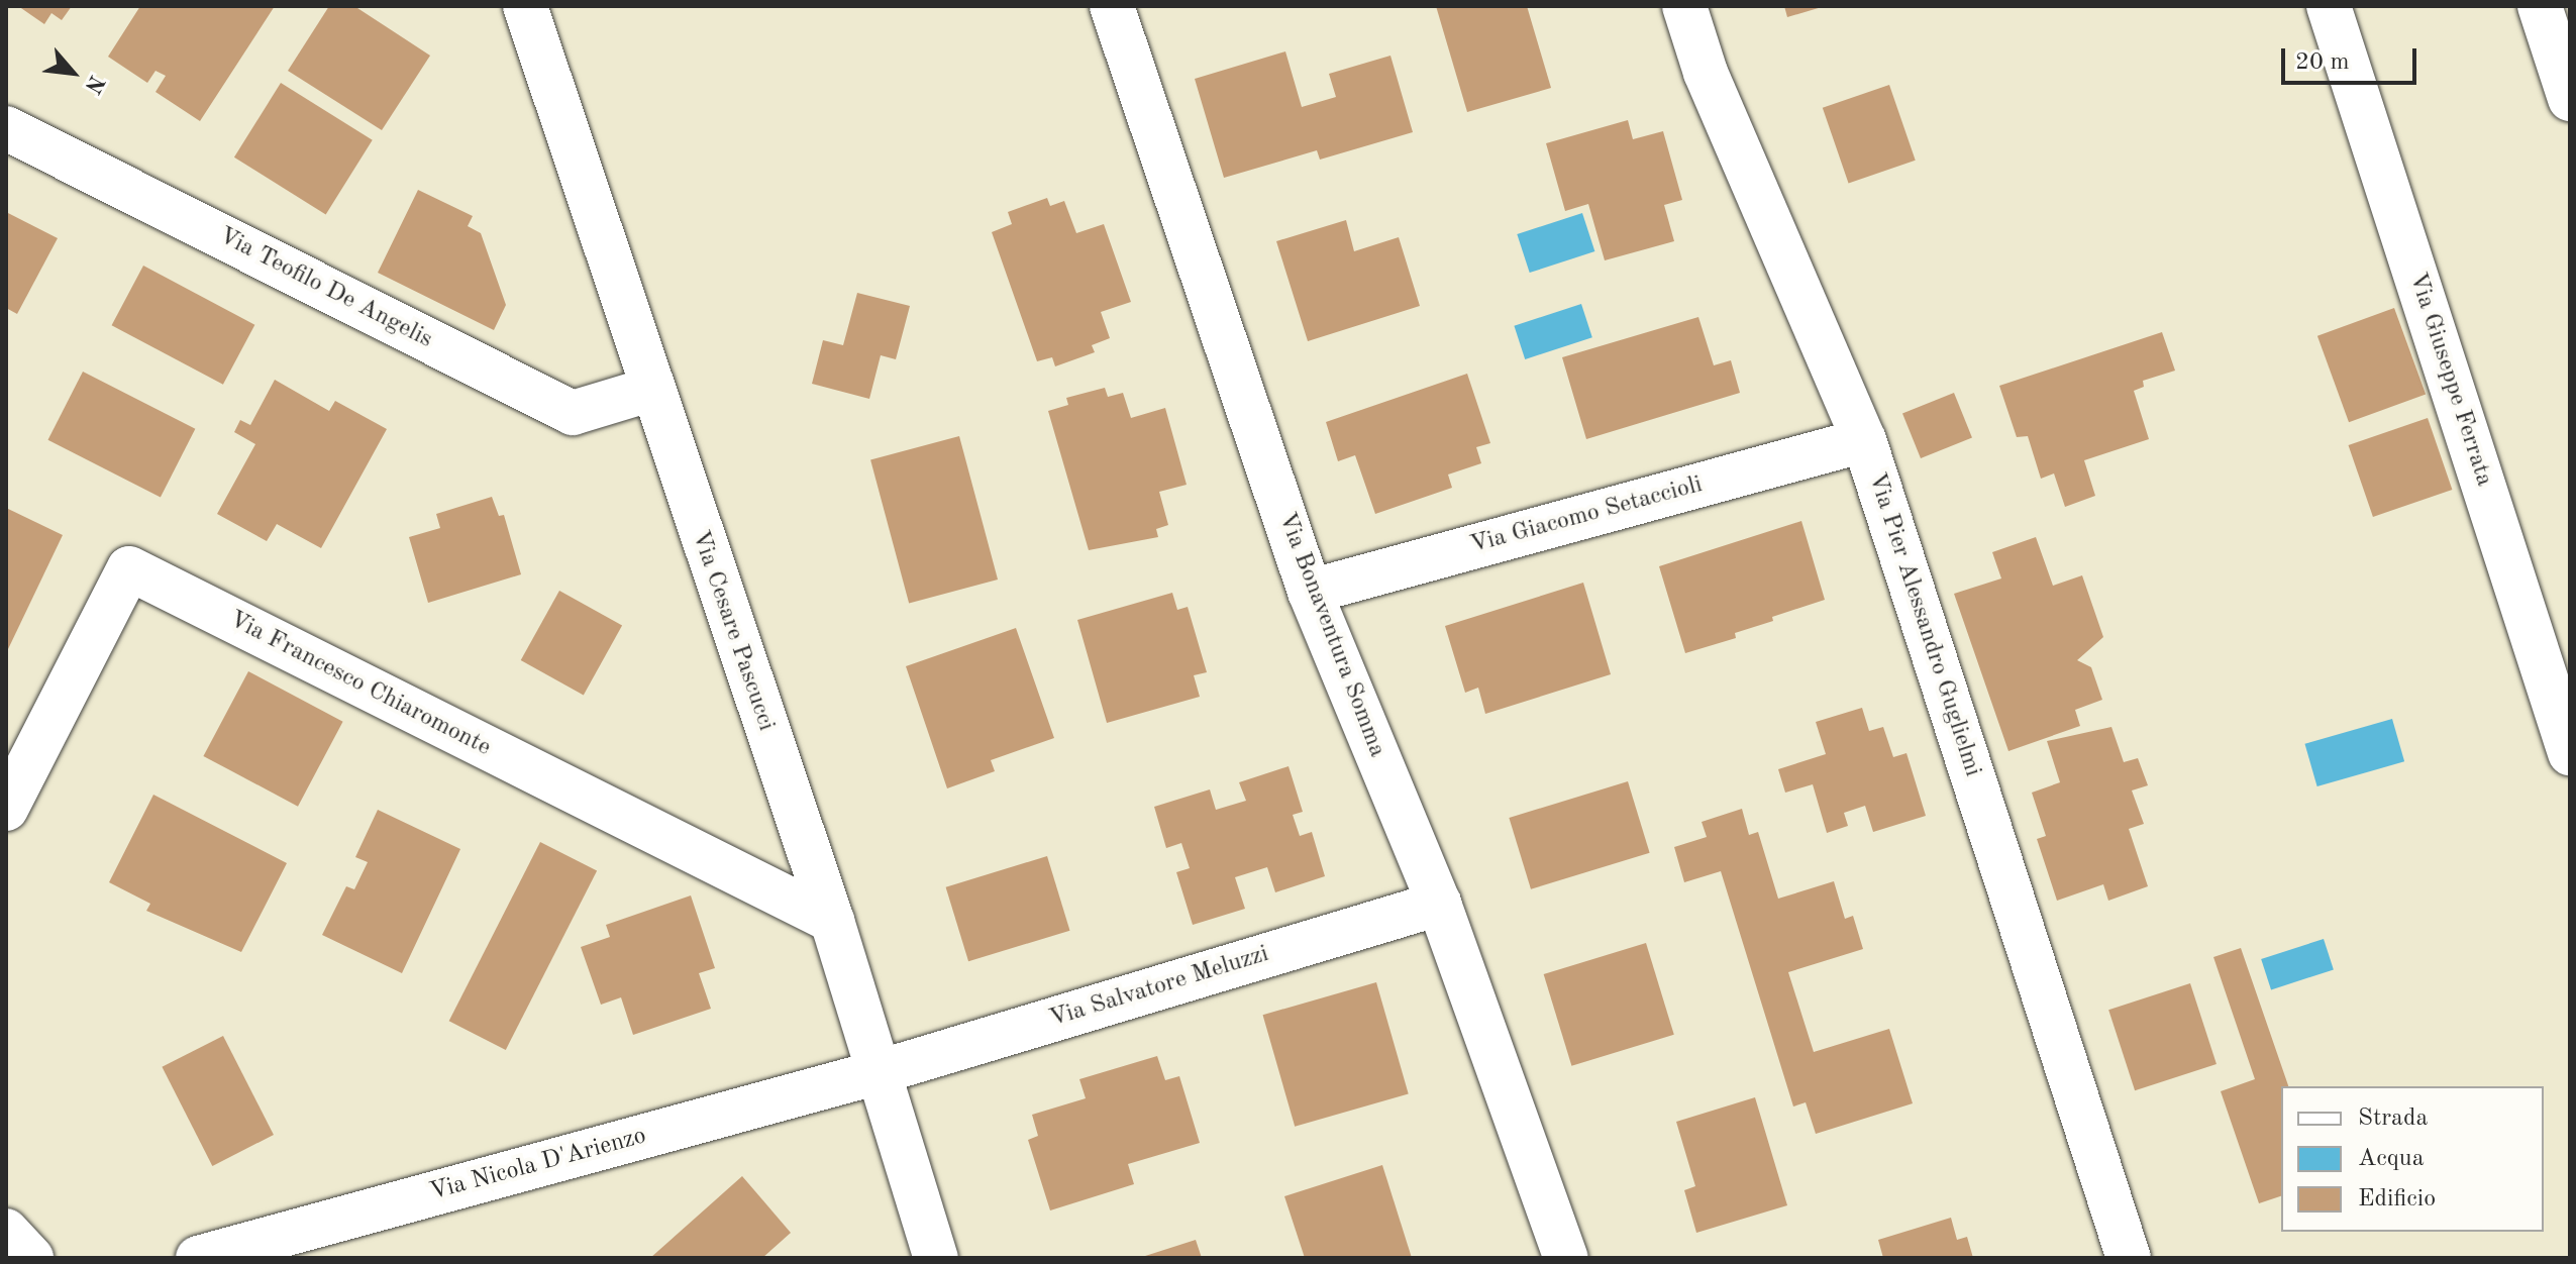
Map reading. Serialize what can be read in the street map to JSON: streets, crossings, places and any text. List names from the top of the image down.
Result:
{
  "streets": {
    "street": [
      "Via Teofilo De Angelis",
      "Via Giuseppe Ferrata",
      "Via Giacomo Setaccioli",
      "Via Pier Alessandro Guglielmi",
      "Via Cesare Pascucci",
      "Via Bonaventura Somma",
      "Via Francesco Chiaromonte",
      "Via Salvatore Meluzzi",
      "Via Nicola D'Arienzo"
    ]
  },
  "crossings": [
    ["Via Teofilo De Angelis", "Via Cesare Pascucci"],
    ["Via Giacomo Setaccioli", "Via Pier Alessandro Guglielmi"],
    ["Via Giacomo Setaccioli", "Via Bonaventura Somma"],
    ["Via Cesare Pascucci", "Via Francesco Chiaromonte"],
    ["Via Cesare Pascucci", "Via Salvatore Meluzzi"],
    ["Via Cesare Pascucci", "Via Nicola D'Arienzo"],
    ["Via Bonaventura Somma", "Via Salvatore Meluzzi"],
    ["Via Salvatore Meluzzi", "Via Nicola D'Arienzo"]
  ],
  "legend": ["Strada", "Acqua", "Edificio"],
  "scale_bar": "20 m",
  "north": "bottom right"
}
